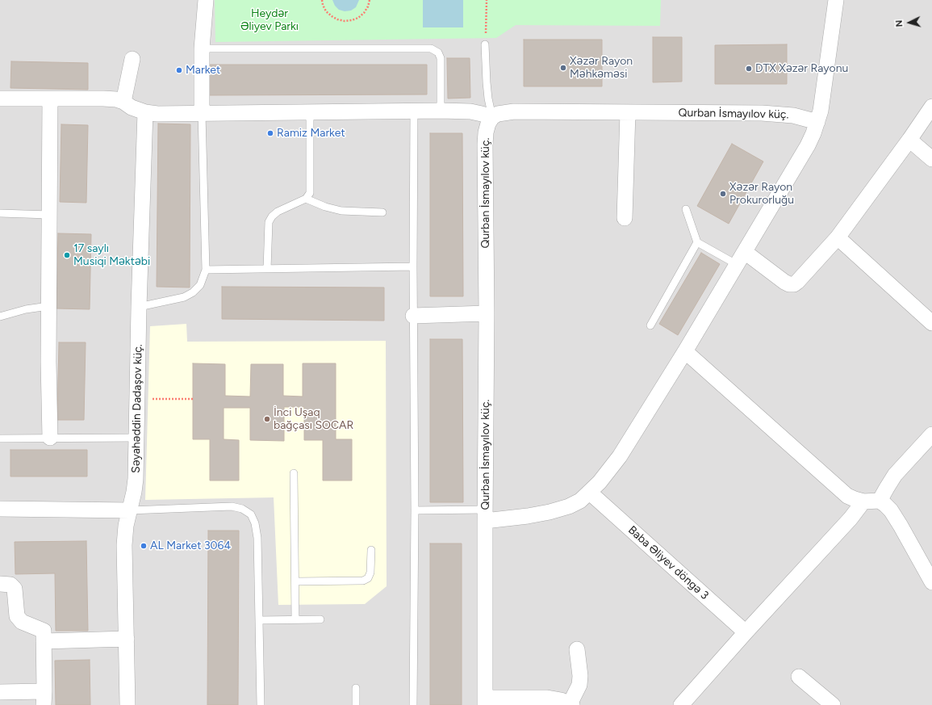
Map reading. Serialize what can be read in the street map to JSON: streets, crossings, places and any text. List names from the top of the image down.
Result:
{
  "streets": {
    "street": ["Qurban İsmayılov küç.", "Səyahəddin Dadaşov küç.", "Baba Əliyev döngə 3"]
  },
  "crossings": [
    ["Qurban İsmayılov küç.", "Baba Əliyev döngə 3"]
  ],
  "parks": ["Heydər Əliyev Parkı"],
  "places": [
    "Xəzər Rayon Məhkəməsi",
    "DTX Xəzər Rayonu",
    "Market",
    "Ramiz Market",
    "Xəzər Rayon Prokurorluğu",
    "17 saylı Musiqi Məktəbi",
    "İnci Uşaq bağçası SOCAR",
    "AL Market 3064"
  ],
  "north": "left"
}
